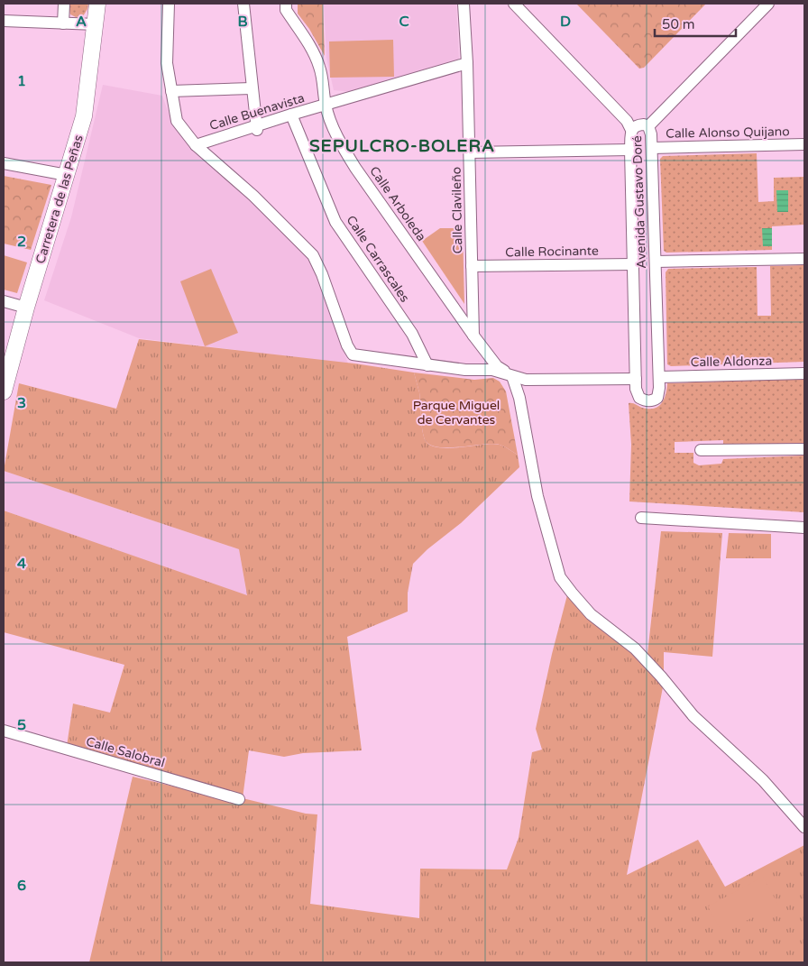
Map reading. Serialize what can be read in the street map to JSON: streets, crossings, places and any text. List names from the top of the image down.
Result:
{
  "streets": {
    "main road": ["Carretera de las Peñas"],
    "street": [
      "Calle Buenavista",
      "Calle Alonso Quijano",
      "Avenida Gustavo Doré",
      "Calle Arboleda",
      "Calle Clavileño",
      "Calle Rocinante",
      "Calle Carrascales",
      "Calle Aldonza",
      "Calle Salobral"
    ]
  },
  "crossings": [
    ["Calle Buenavista", "Calle Arboleda"],
    ["Calle Buenavista", "Calle Clavileño"],
    ["Calle Buenavista", "Calle Carrascales"],
    ["Calle Alonso Quijano", "Avenida Gustavo Doré"],
    ["Avenida Gustavo Doré", "Calle Rocinante"],
    ["Avenida Gustavo Doré", "Calle Aldonza"],
    ["Calle Arboleda", "Calle Clavileño"],
    ["Calle Clavileño", "Calle Rocinante"]
  ],
  "districts": ["SEPULCRO-BOLERA"],
  "parks": ["Parque Miguel de Cervantes"],
  "scale_bar": "50 m",
  "grid": {
    "columns": [
      "A",
      "B",
      "C",
      "D"
    ],
    "rows": [
      "1",
      "2",
      "3",
      "4",
      "5",
      "6"
    ]
  }
}
